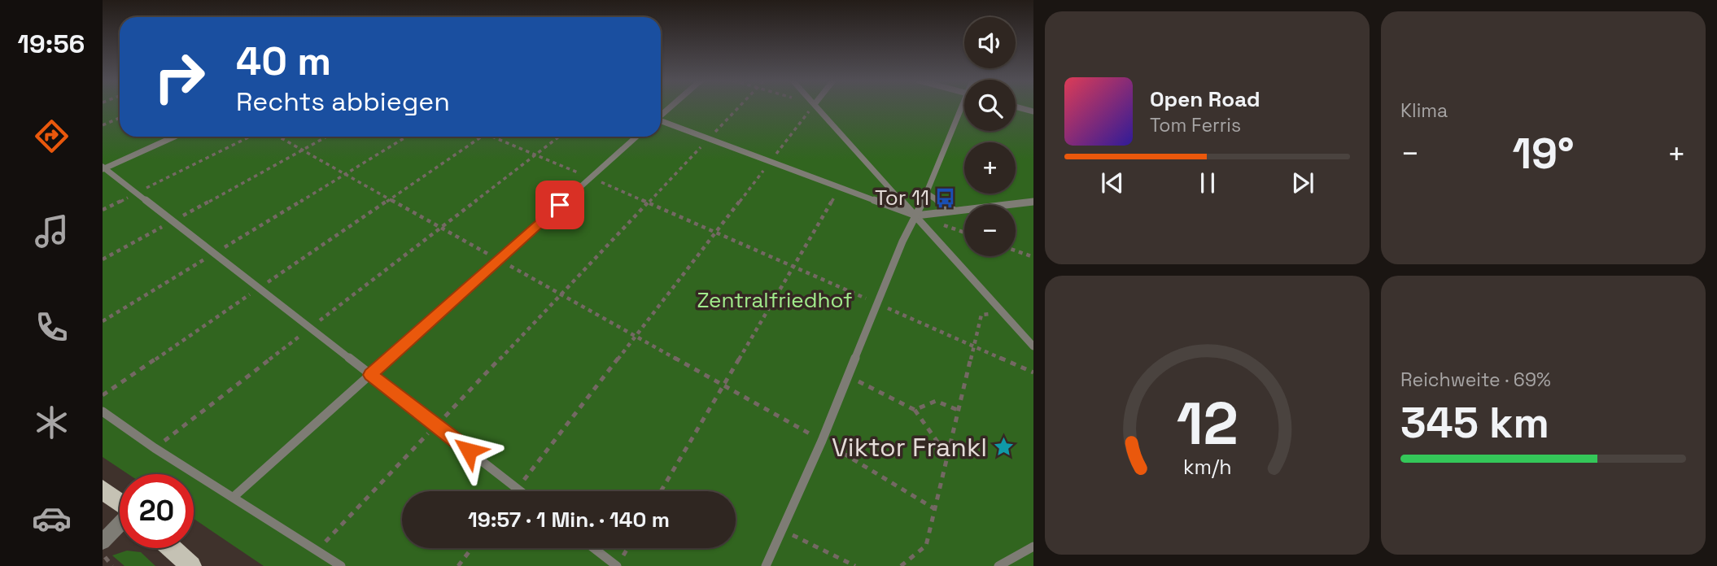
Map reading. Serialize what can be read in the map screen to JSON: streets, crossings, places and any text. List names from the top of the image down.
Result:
{
  "parks": ["Zentralfriedhof"],
  "places": {
    "bus stop": ["Tor 11"],
    "place": ["Viktor Frankl"]
  },
  "page": {
    "tabs": "19:56",
    "tile": [
      "Klima",
      ["Reichweite · 69%", "345 km"]
    ],
    "map_buttons": ["+", "−"],
    "turn": ["40 m", "Rechts abbiegen"],
    "song": ["Open Road", "Tom Ferris"],
    "heat": ["−", "19°", "+"],
    "limit": "20",
    "trip": "19:57 · 1 Min. · 140 m",
    "gauge": ["12", "km/h"]
  }
}
